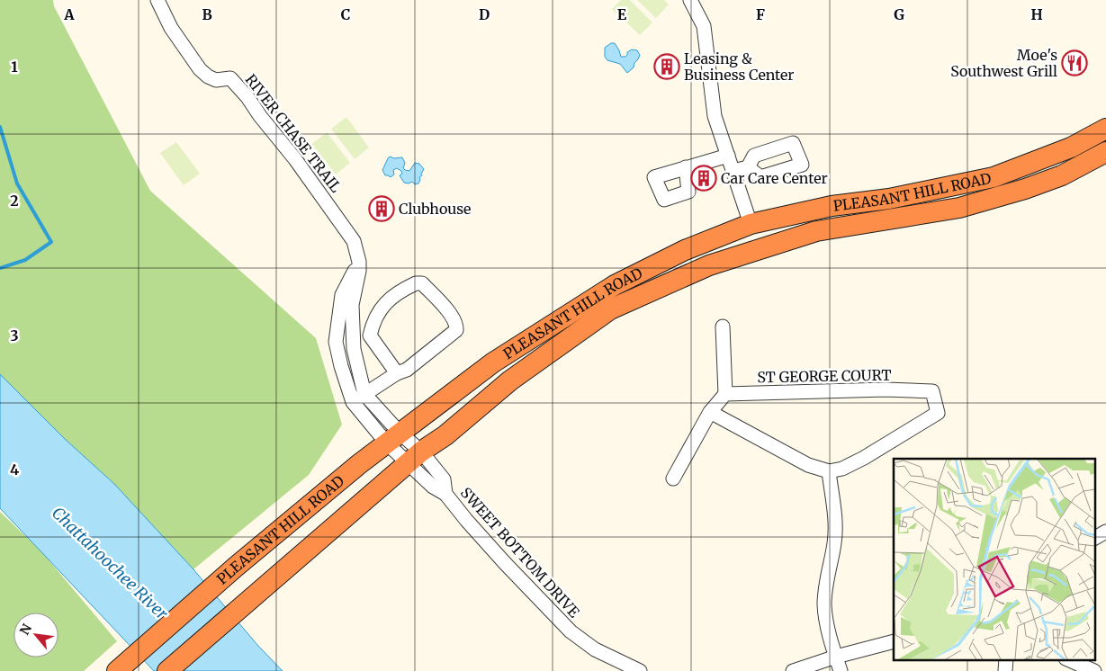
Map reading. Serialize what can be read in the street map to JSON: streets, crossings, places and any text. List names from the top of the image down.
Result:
{
  "streets": {
    "highway": ["PLEASANT HILL ROAD"],
    "street": ["RIVER CHASE TRAIL", "ST GEORGE COURT", "SWEET BOTTOM DRIVE"]
  },
  "crossings": [
    ["RIVER CHASE TRAIL", "PLEASANT HILL ROAD"],
    ["PLEASANT HILL ROAD", "SWEET BOTTOM DRIVE"]
  ],
  "water": ["Chattahoochee River"],
  "places": {
    "restaurant": ["Moe's Southwest Grill"],
    "building": ["Leasing & Business Center", "Car Care Center", "Clubhouse"]
  },
  "north": "top left",
  "grid": {
    "columns": [
      "A",
      "B",
      "C",
      "D",
      "E",
      "F",
      "G",
      "H"
    ],
    "rows": [
      "1",
      "2",
      "3",
      "4"
    ]
  }
}
